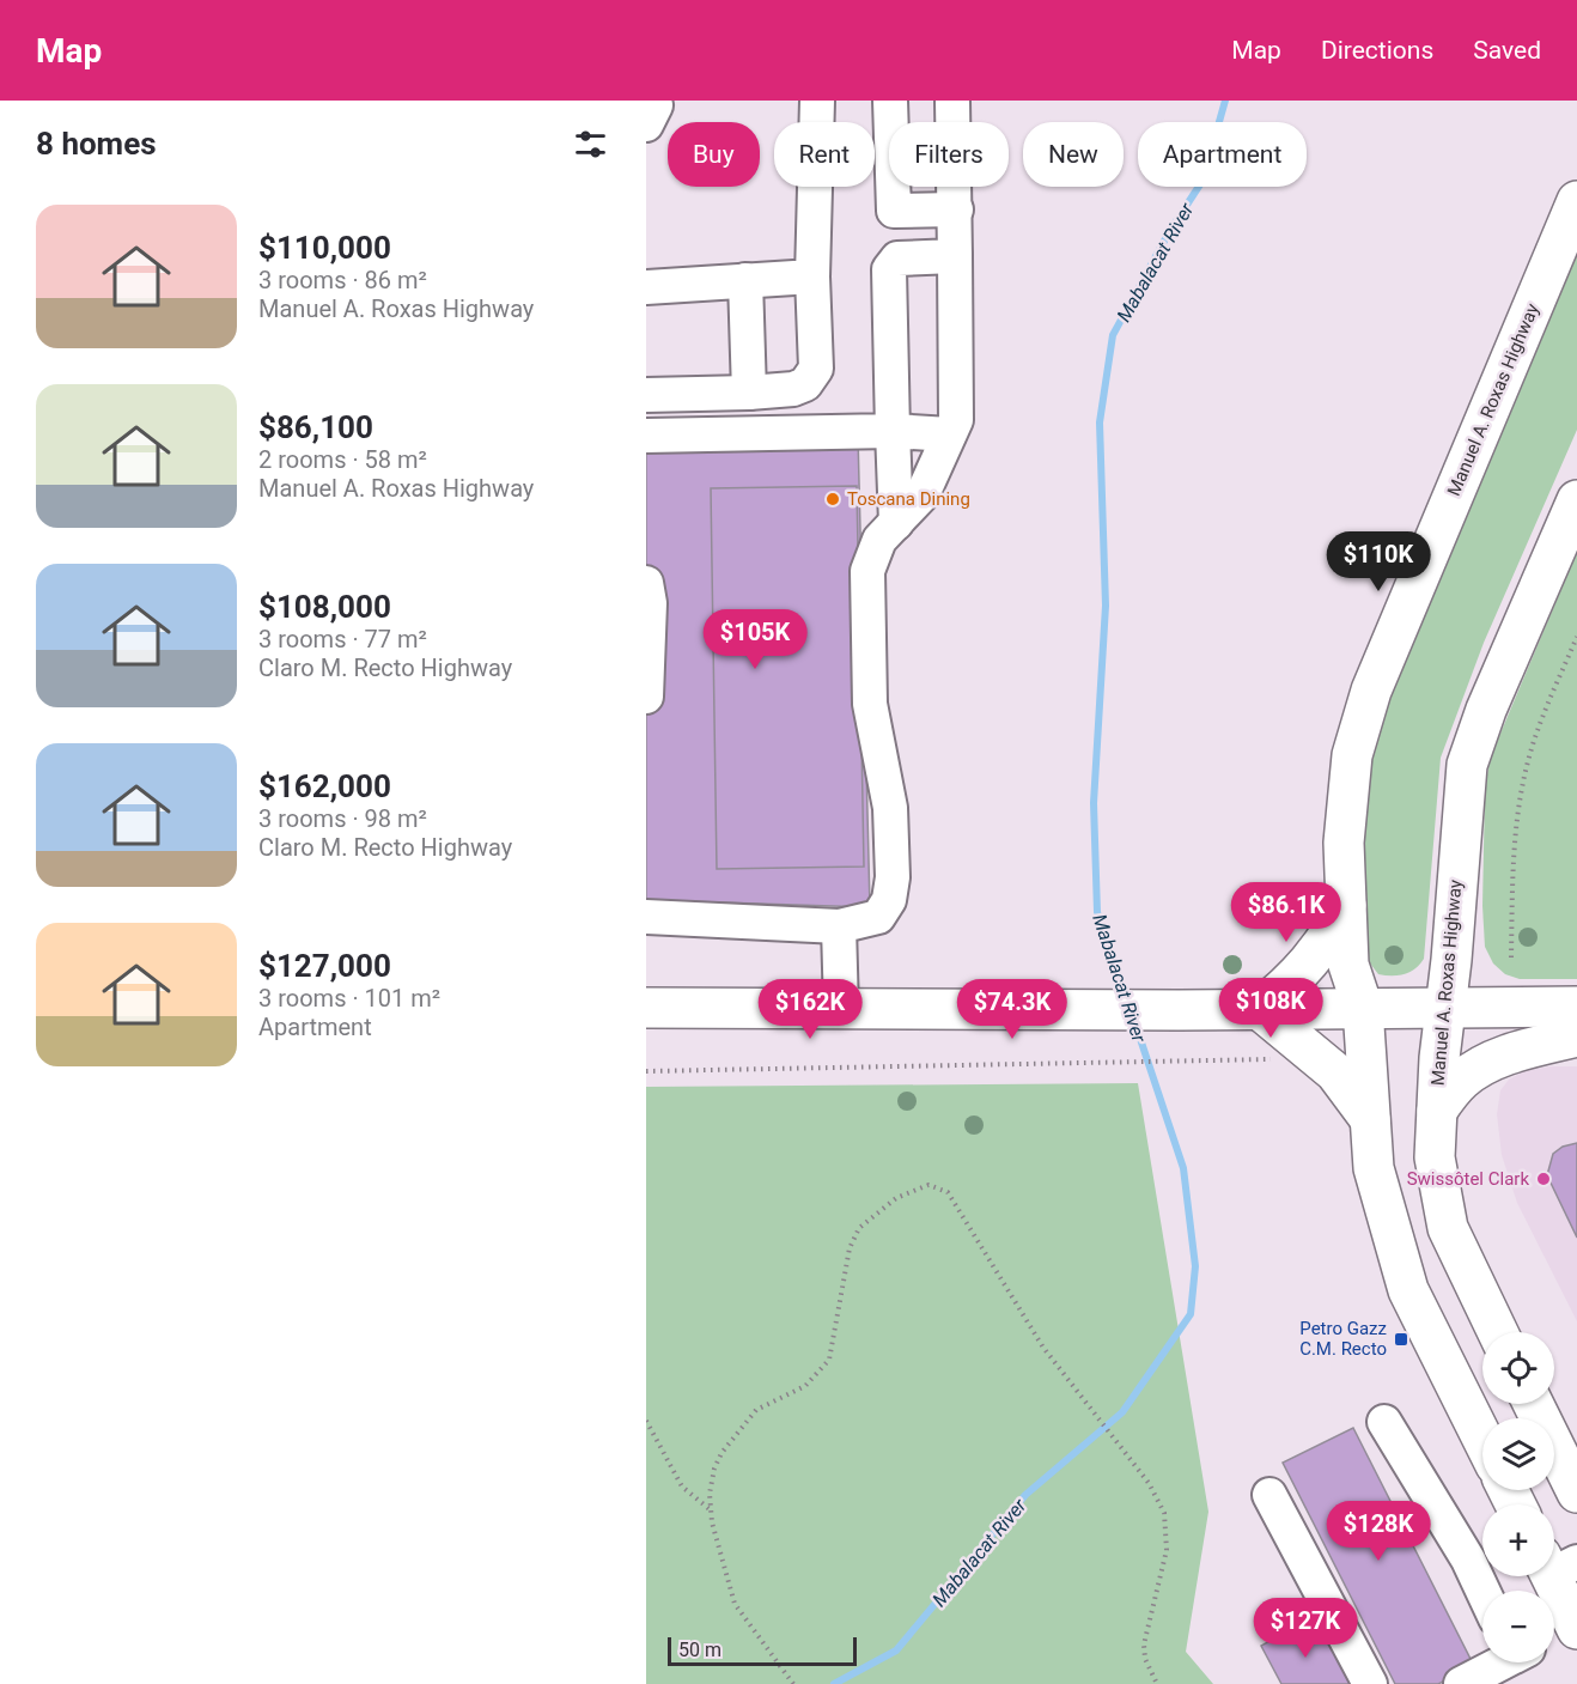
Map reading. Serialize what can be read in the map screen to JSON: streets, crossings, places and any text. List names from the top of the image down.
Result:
{
  "streets": {
    "main road": ["Manuel A. Roxas Highway"]
  },
  "water": ["Mabalacat River"],
  "places": {
    "other": ["Toscana Dining", "Swissôtel Clark"],
    "transit": ["Petro Gazz C.M. Recto"]
  },
  "scale_bar": "50 m",
  "page": {
    "header": "Map",
    "nav": ["Map", "Directions", "Saved"],
    "heading": "8 homes",
    "chip": [
      "Buy",
      "Rent",
      "Filters",
      "New",
      "Apartment"
    ],
    "list": [
      {
        "name": "$110,000",
        "note": "3 rooms · 86 m² · Manuel A. Roxas Highway"
      },
      {
        "name": "$86,100",
        "note": "2 rooms · 58 m² · Manuel A. Roxas Highway"
      },
      {
        "name": "$108,000",
        "note": "3 rooms · 77 m² · Claro M. Recto Highway"
      },
      {
        "name": "$162,000",
        "note": "3 rooms · 98 m² · Claro M. Recto Highway"
      },
      {
        "name": "$127,000",
        "note": "3 rooms · 101 m² · Apartment"
      }
    ],
    "price": [
      "$110K",
      "$105K",
      "$86.1K",
      "$108K",
      "$162K",
      "$74.3K",
      "$128K",
      "$127K"
    ],
    "map_buttons": ["+", "−"],
    "scale": "50 m"
  }
}
